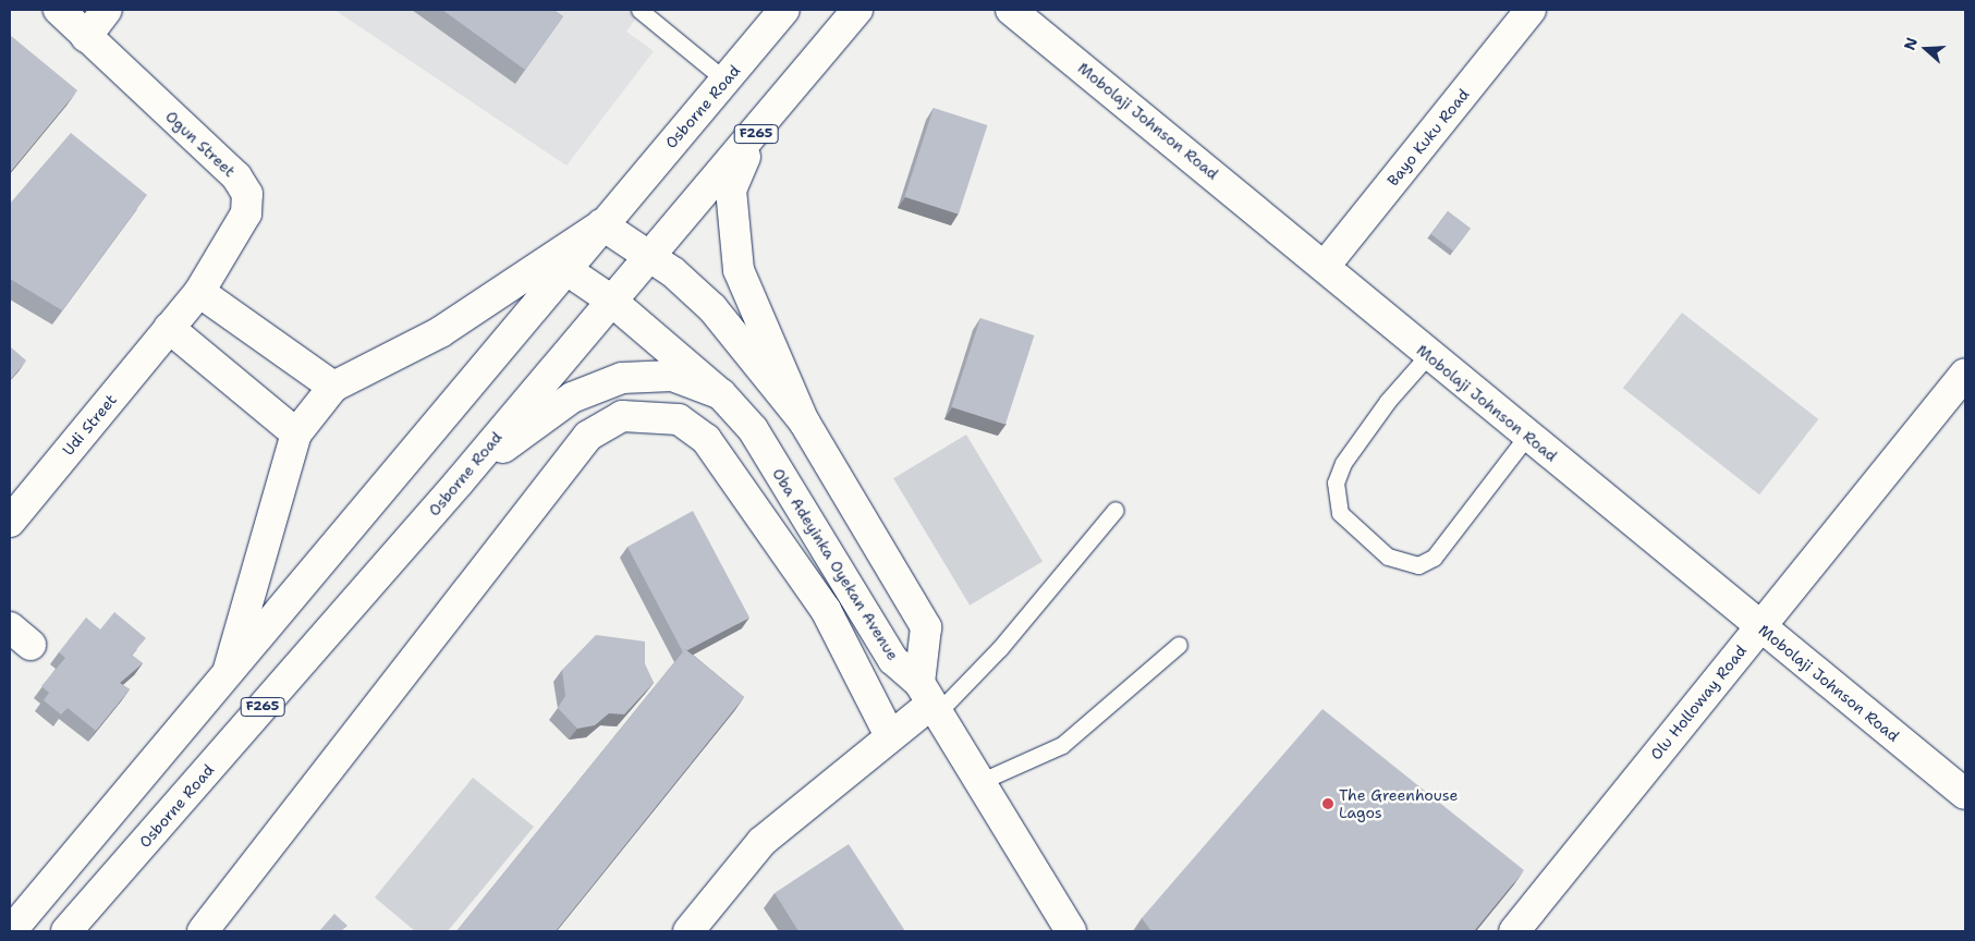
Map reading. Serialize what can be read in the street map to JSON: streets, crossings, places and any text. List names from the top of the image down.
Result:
{
  "streets": {
    "main road": [
      "Osborne Road",
      "Mobolaji Johnson Road",
      "F265",
      "Bayo Kuku Road",
      "Ogun Street",
      "Udi Street",
      "Oba Adeyinka Oyekan Avenue",
      "Olu Holloway Road"
    ]
  },
  "crossings": [
    ["Osborne Road", "Oba Adeyinka Oyekan Avenue"],
    ["Mobolaji Johnson Road", "Bayo Kuku Road"],
    ["Mobolaji Johnson Road", "Olu Holloway Road"],
    ["Ogun Street", "Udi Street"]
  ],
  "places": ["The Greenhouse Lagos"],
  "north": "left"
}
